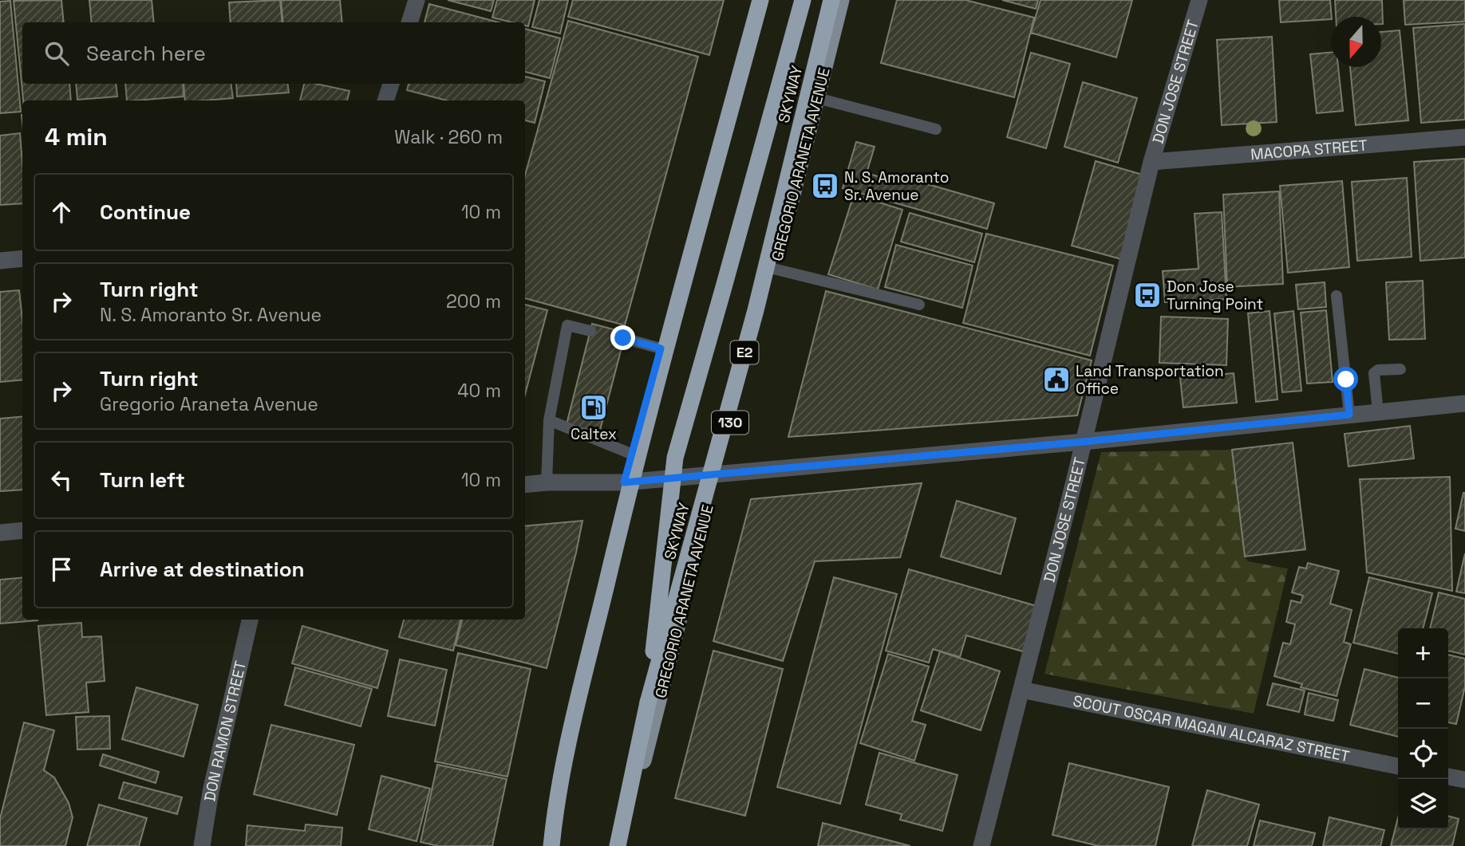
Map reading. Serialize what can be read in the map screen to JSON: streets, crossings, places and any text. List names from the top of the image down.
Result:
{
  "streets": {
    "highway": ["SKYWAY", "E2"],
    "main road": ["GREGORIO ARANETA AVENUE", "130"],
    "street": [
      "DON JOSE STREET",
      "MACOPA STREET",
      "SCOUT OSCAR MAGAN ALCARAZ STREET",
      "DON RAMON STREET"
    ]
  },
  "crossings": [
    ["DON JOSE STREET", "MACOPA STREET"],
    ["DON JOSE STREET", "SCOUT OSCAR MAGAN ALCARAZ STREET"],
    ["SKYWAY", "GREGORIO ARANETA AVENUE"]
  ],
  "places": {
    "bus stop": ["N. S. Amoranto Sr. Avenue", "Don Jose Turning Point"],
    "public building": ["Land Transportation Office"],
    "fuel station": ["Caltex"]
  },
  "north": "bottom",
  "page": {
    "search": "Search here",
    "heading": ["4 min", "Walk · 260 m"],
    "list": [
      ["Continue", "10 m"],
      ["Turn right", "N. S. Amoranto Sr. Avenue", "200 m"],
      ["Turn right", "Gregorio Araneta Avenue", "40 m"],
      ["Turn left", "10 m"],
      "Arrive at destination"
    ],
    "map_buttons": ["+", "−"]
  }
}
